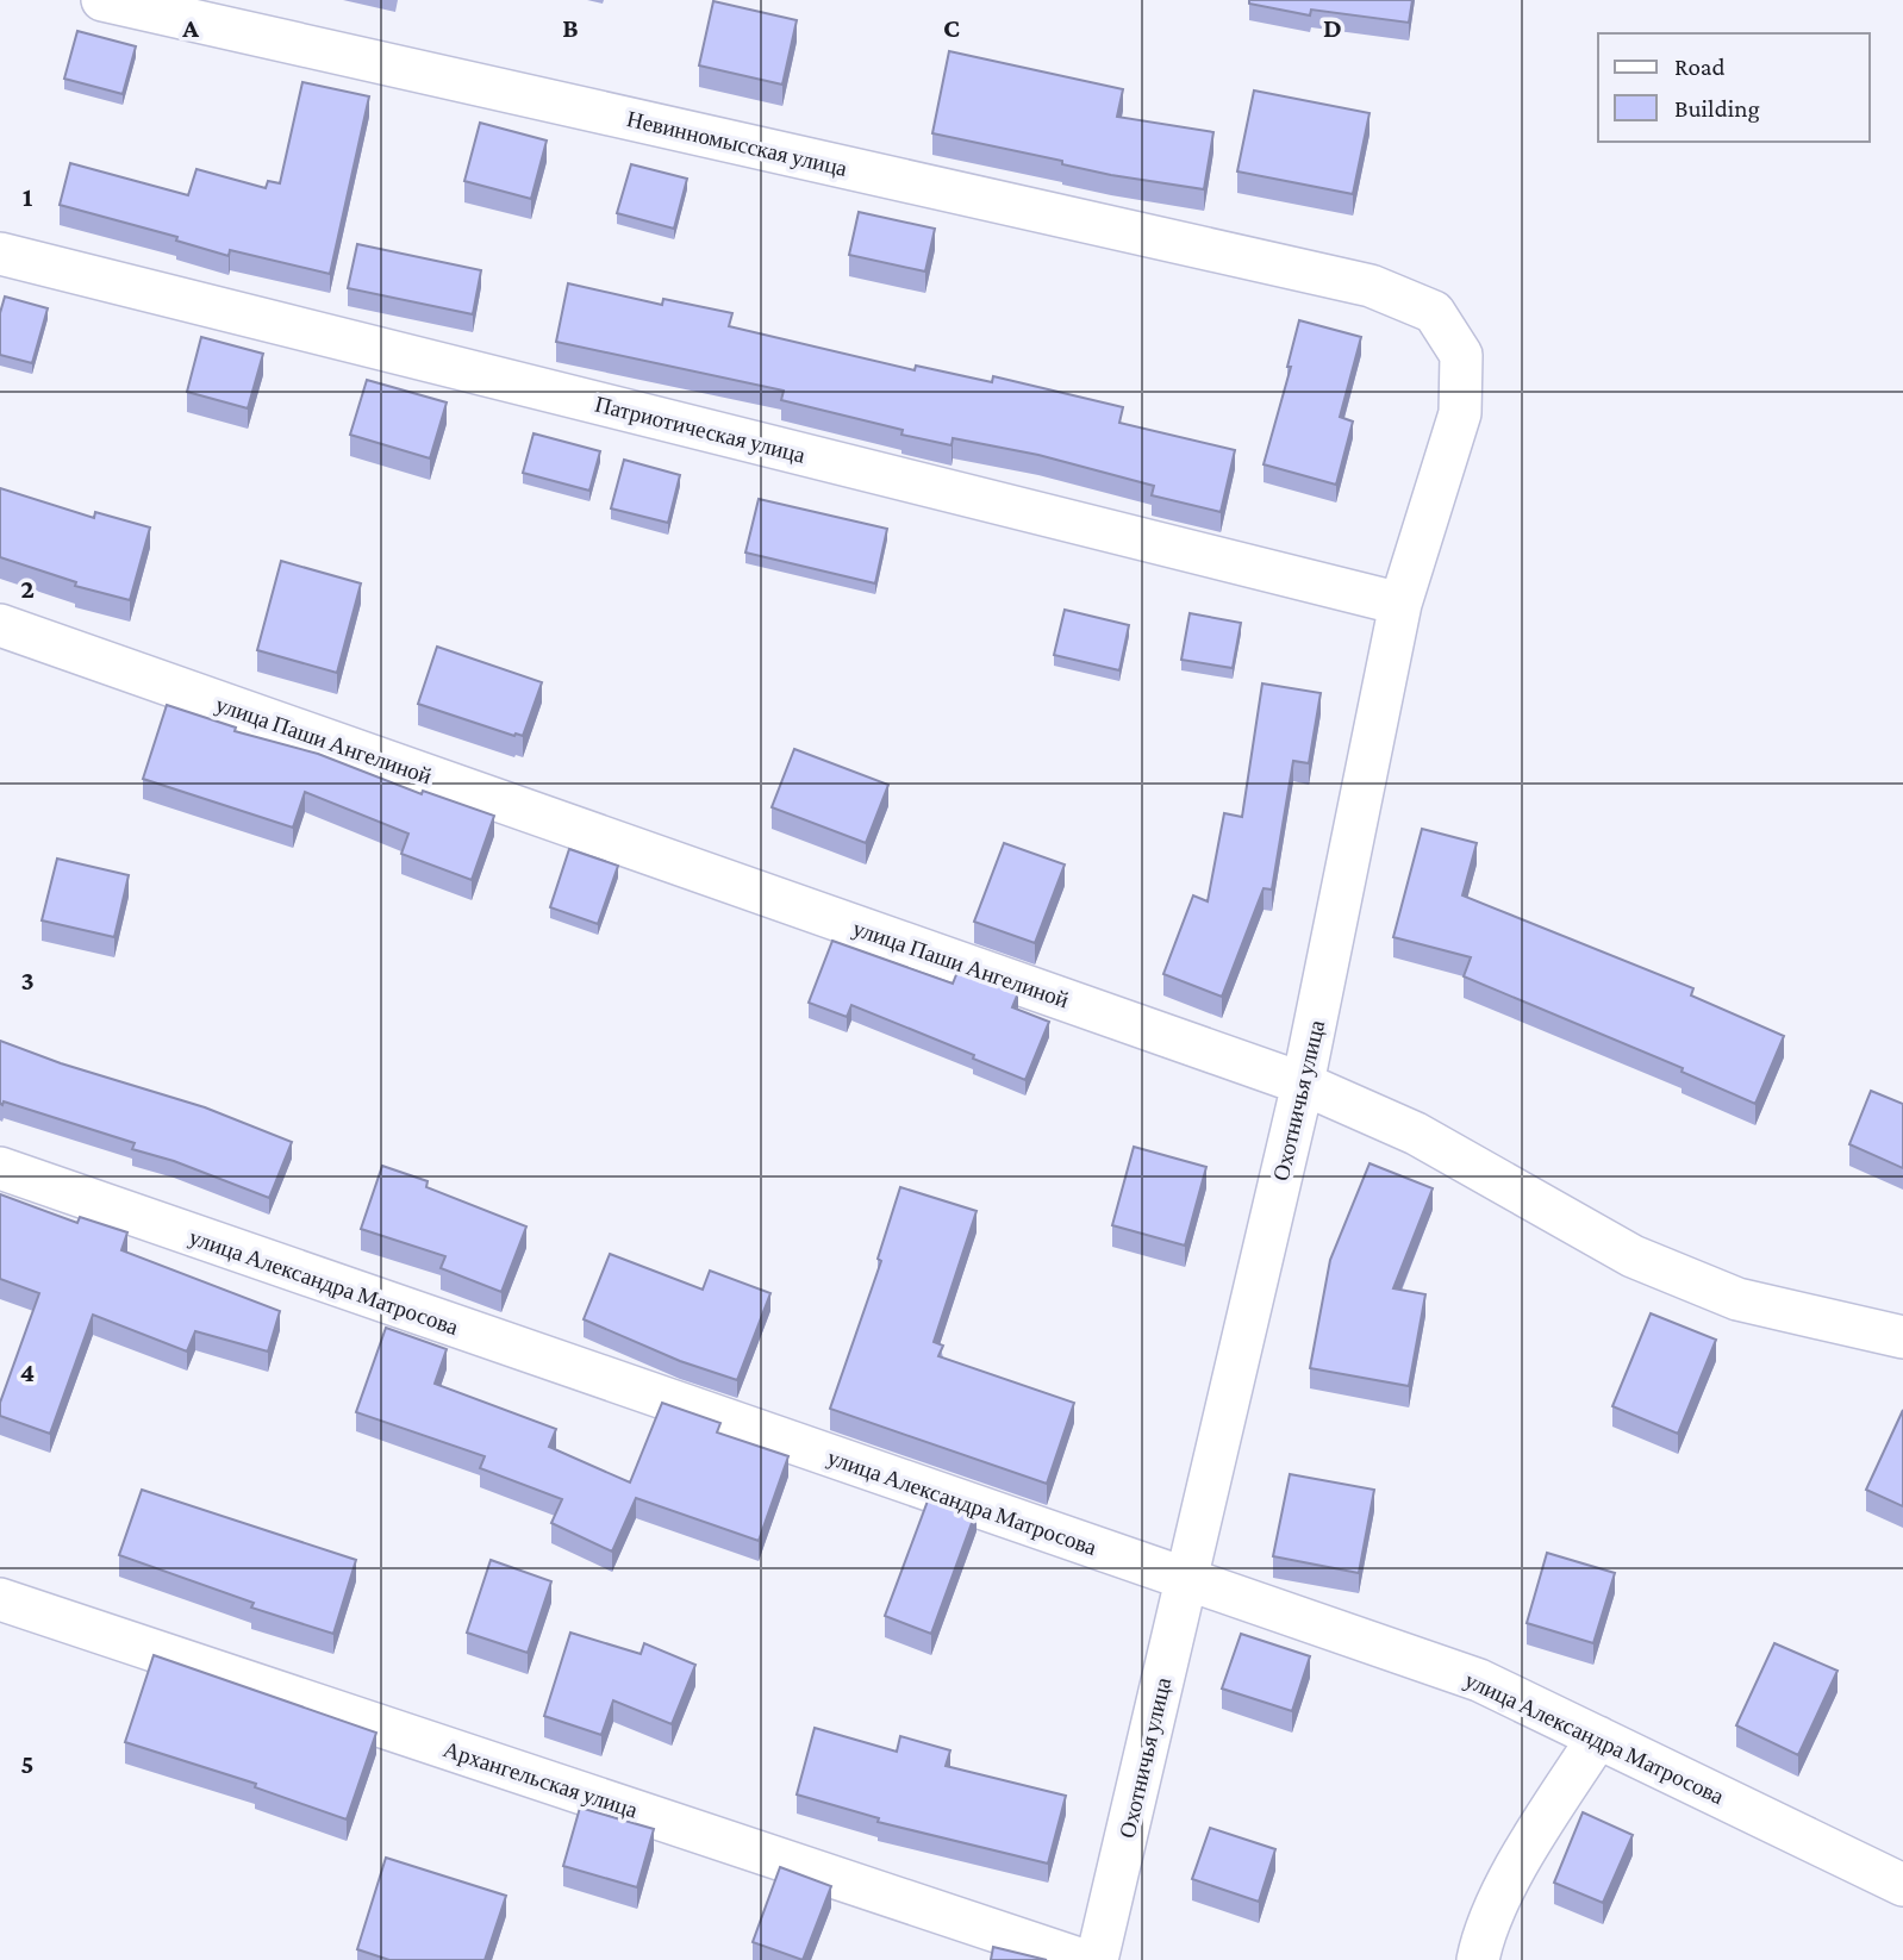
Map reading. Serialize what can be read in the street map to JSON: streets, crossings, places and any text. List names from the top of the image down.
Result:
{
  "streets": {
    "street": [
      "Невинномысская улица",
      "Патриотическая улица",
      "улица Паши Ангелиной",
      "Охотничья улица",
      "улица Александра Матросова",
      "Архангельская улица"
    ]
  },
  "crossings": [
    ["Невинномысская улица", "Охотничья улица"],
    ["Патриотическая улица", "Охотничья улица"],
    ["улица Паши Ангелиной", "Охотничья улица"],
    ["Охотничья улица", "улица Александра Матросова"]
  ],
  "legend": ["Road", "Building"],
  "grid": {
    "columns": [
      "A",
      "B",
      "C",
      "D"
    ],
    "rows": [
      "1",
      "2",
      "3",
      "4",
      "5"
    ]
  }
}
